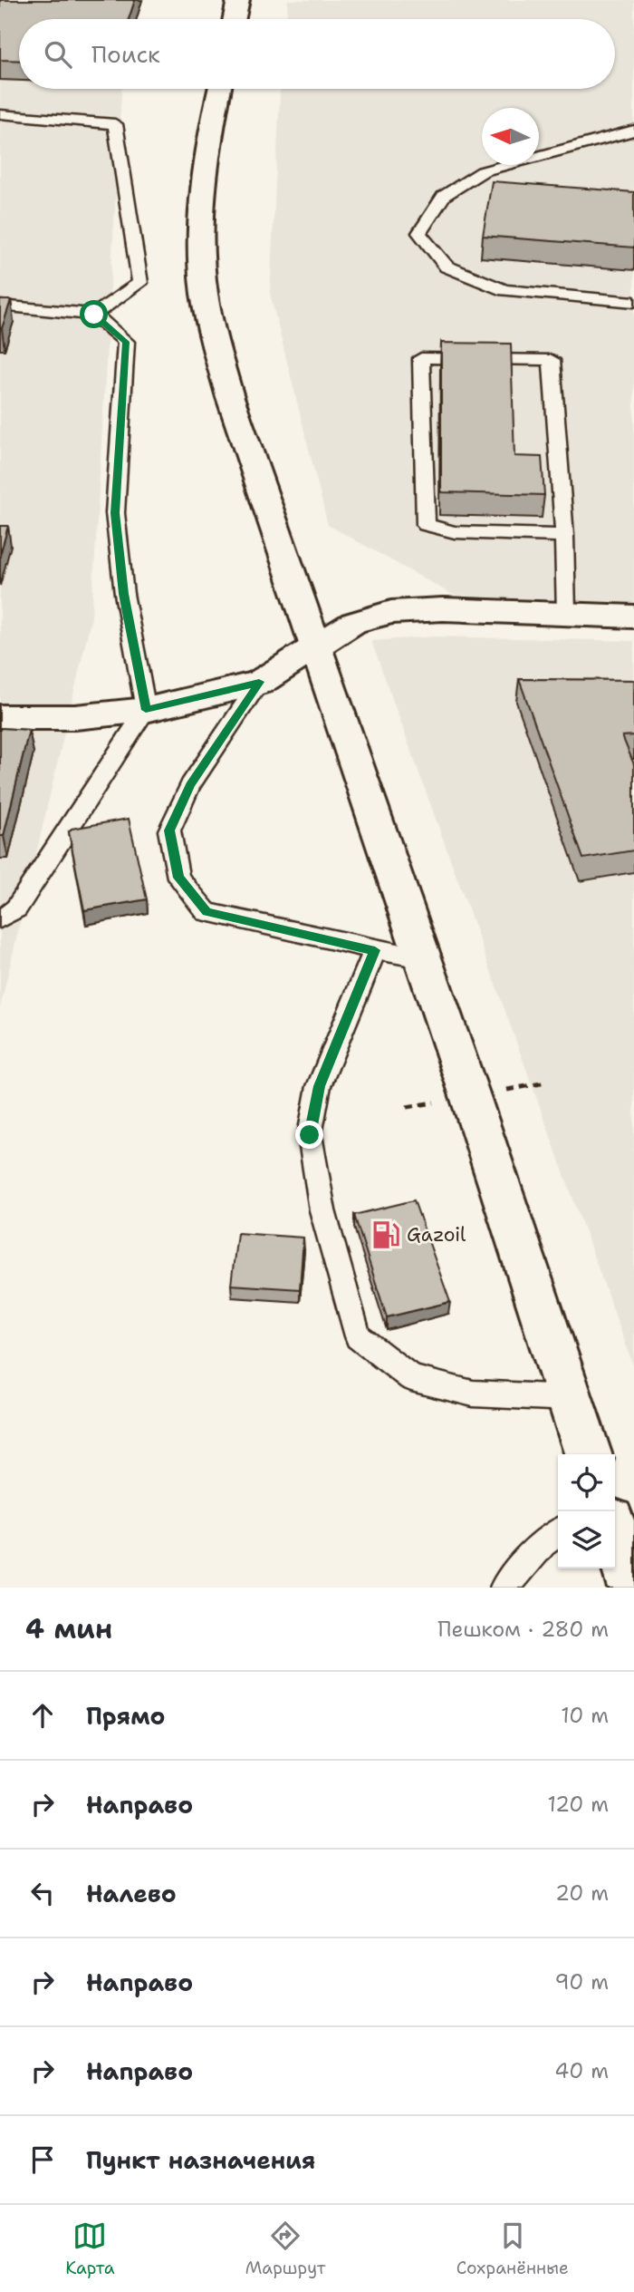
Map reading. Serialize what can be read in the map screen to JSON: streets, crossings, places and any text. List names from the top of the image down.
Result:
{
  "places": {
    "fuel station": ["Gazoil"]
  },
  "north": "left",
  "page": {
    "search": "Поиск",
    "heading": ["4 мин", "Пешком · 280 m"],
    "list": [
      ["Прямо", "10 m"],
      ["Направо", "120 m"],
      ["Налево", "20 m"],
      ["Направо", "90 m"],
      ["Направо", "40 m"],
      "Пункт назначения"
    ],
    "nav": ["Карта", "Маршрут", "Сохранённые"]
  }
}
